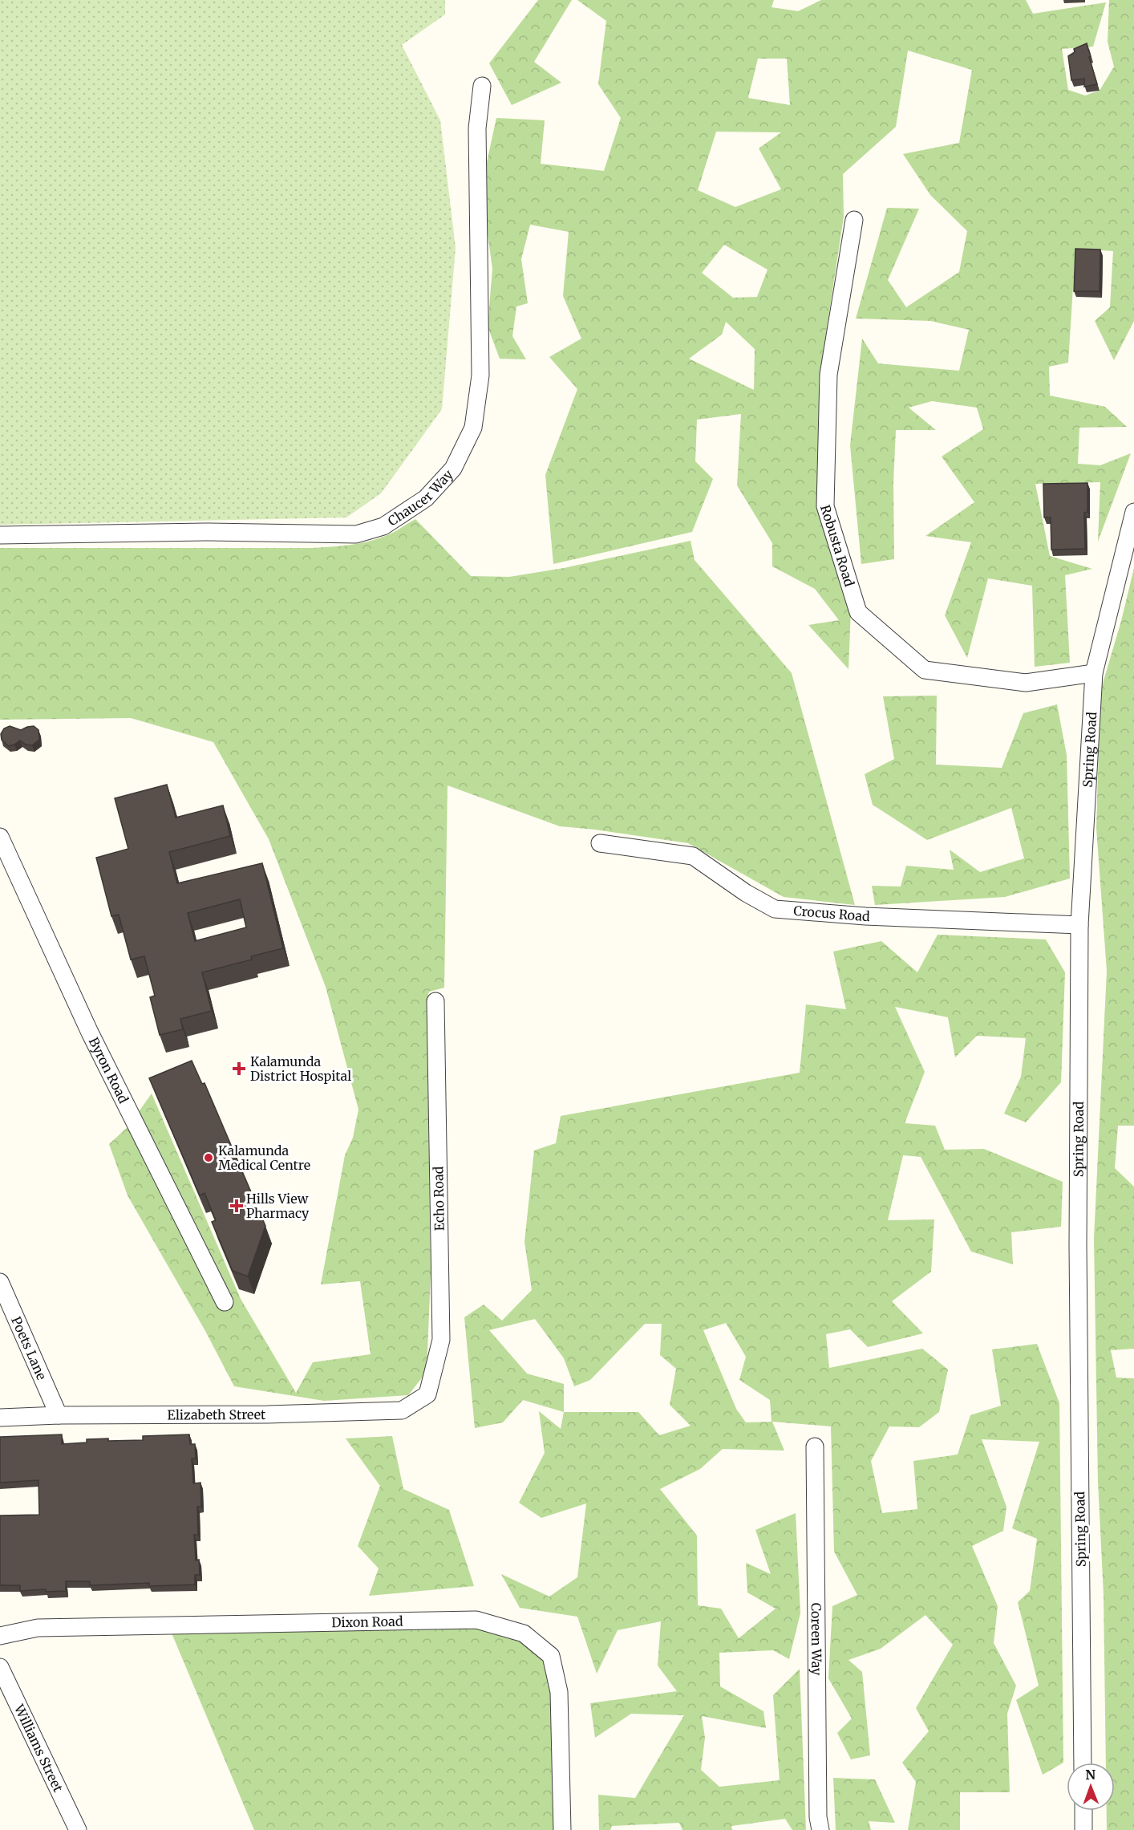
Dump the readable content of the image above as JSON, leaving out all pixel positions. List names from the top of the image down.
{
  "streets": {
    "street": [
      "Chaucer Way",
      "Robusta Road",
      "Spring Road",
      "Crocus Road",
      "Byron Road",
      "Echo Road",
      "Poets Lane",
      "Elizabeth Street",
      "Dixon Road",
      "Coreen Way",
      "Williams Street"
    ]
  },
  "crossings": [
    ["Robusta Road", "Spring Road"],
    ["Spring Road", "Crocus Road"],
    ["Echo Road", "Elizabeth Street"],
    ["Poets Lane", "Elizabeth Street"]
  ],
  "places": {
    "health": ["Kalamunda District Hospital", "Hills View Pharmacy"],
    "other": ["Kalamunda Medical Centre"]
  },
  "north": "top"
}
